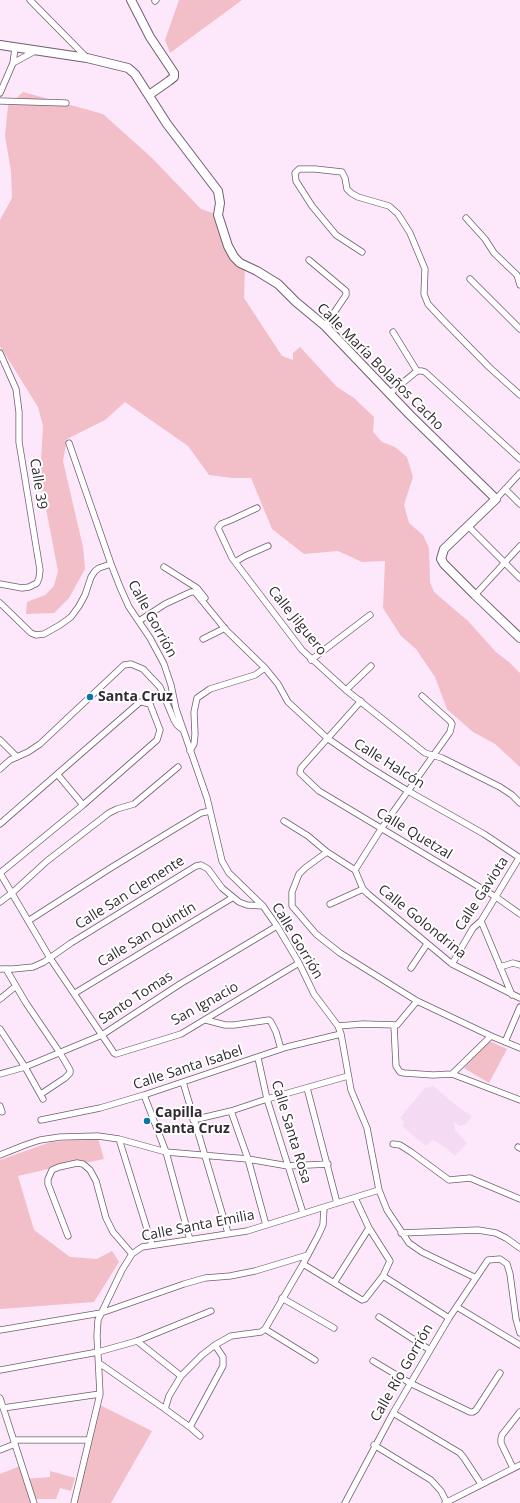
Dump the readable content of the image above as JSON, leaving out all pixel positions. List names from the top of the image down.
{
  "streets": {
    "street": [
      "Calle María Bolaños Cacho",
      "Calle 39",
      "Calle Gorrión",
      "Calle Jilguero",
      "Calle Halcón",
      "Calle Quetzal",
      "Calle San Clemente",
      "Calle Gaviota",
      "Calle Golondrina",
      "Calle San Quintín",
      "Santo Tomas",
      "San Ignacio",
      "Calle Santa Isabel",
      "Calle Santa Rosa",
      "Calle Santa Emilia",
      "Calle Río Gorrión"
    ]
  },
  "crossings": [
    ["Calle Gorrión", "Calle Halcón"],
    ["Calle Gorrión", "Calle San Clemente"],
    ["Calle Gorrión", "Santo Tomas"],
    ["Calle Gorrión", "San Ignacio"],
    ["Calle Gorrión", "Calle Santa Isabel"],
    ["Calle Gorrión", "Calle Santa Emilia"],
    ["Calle Gorrión", "Calle Río Gorrión"],
    ["Calle Halcón", "Calle Quetzal"],
    ["Calle Halcón", "Calle Gaviota"],
    ["Calle Quetzal", "Calle Gaviota"],
    ["Calle San Clemente", "Calle San Quintín"],
    ["Calle Gaviota", "Calle Golondrina"],
    ["Santo Tomas", "San Ignacio"],
    ["Calle Santa Isabel", "Calle Santa Rosa"],
    ["Calle Santa Rosa", "Calle Santa Emilia"]
  ],
  "places": ["Santa Cruz", "Capilla Santa Cruz"]
}
